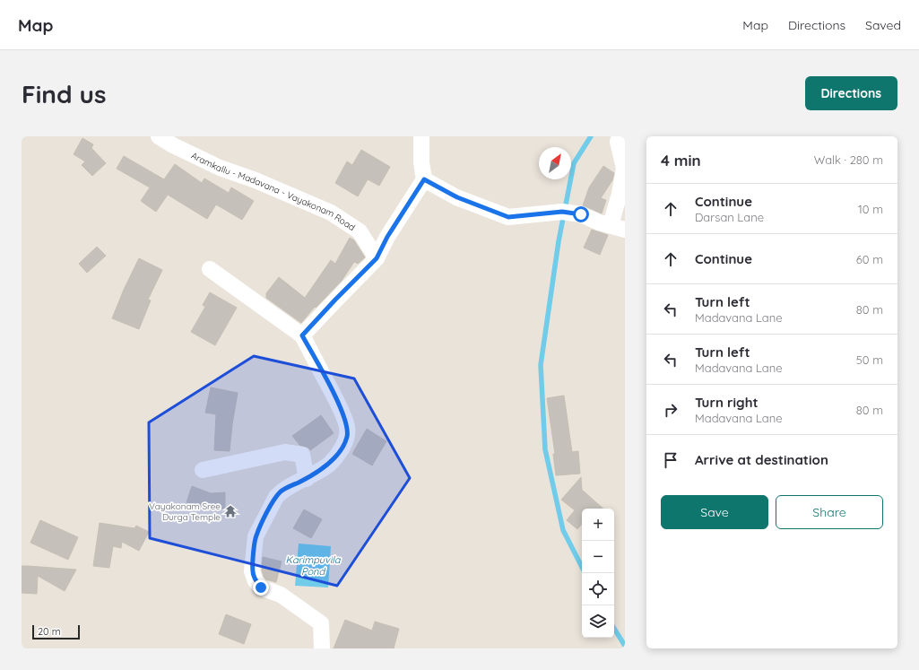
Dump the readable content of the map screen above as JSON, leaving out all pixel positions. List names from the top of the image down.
{
  "streets": {
    "street": ["Aramkallu - Madavana - Vayakonam Road"]
  },
  "water": ["Karimpuvila Pond"],
  "places": {
    "temple": ["Vayakonam Sree Durga Temple"]
  },
  "scale_bar": "20 m",
  "north": "top right",
  "page": {
    "header": "Map",
    "nav": ["Map", "Directions", "Saved"],
    "buttons": [
      "Directions",
      ["Save", "Share"]
    ],
    "title": "Find us",
    "heading": ["4 min", "Walk · 280 m"],
    "list": [
      ["Continue", "Darsan Lane", "10 m"],
      ["Continue", "60 m"],
      ["Turn left", "Madavana Lane", "80 m"],
      ["Turn left", "Madavana Lane", "50 m"],
      ["Turn right", "Madavana Lane", "80 m"],
      "Arrive at destination"
    ],
    "map_buttons": ["+", "−"],
    "scale": "20 m"
  }
}
